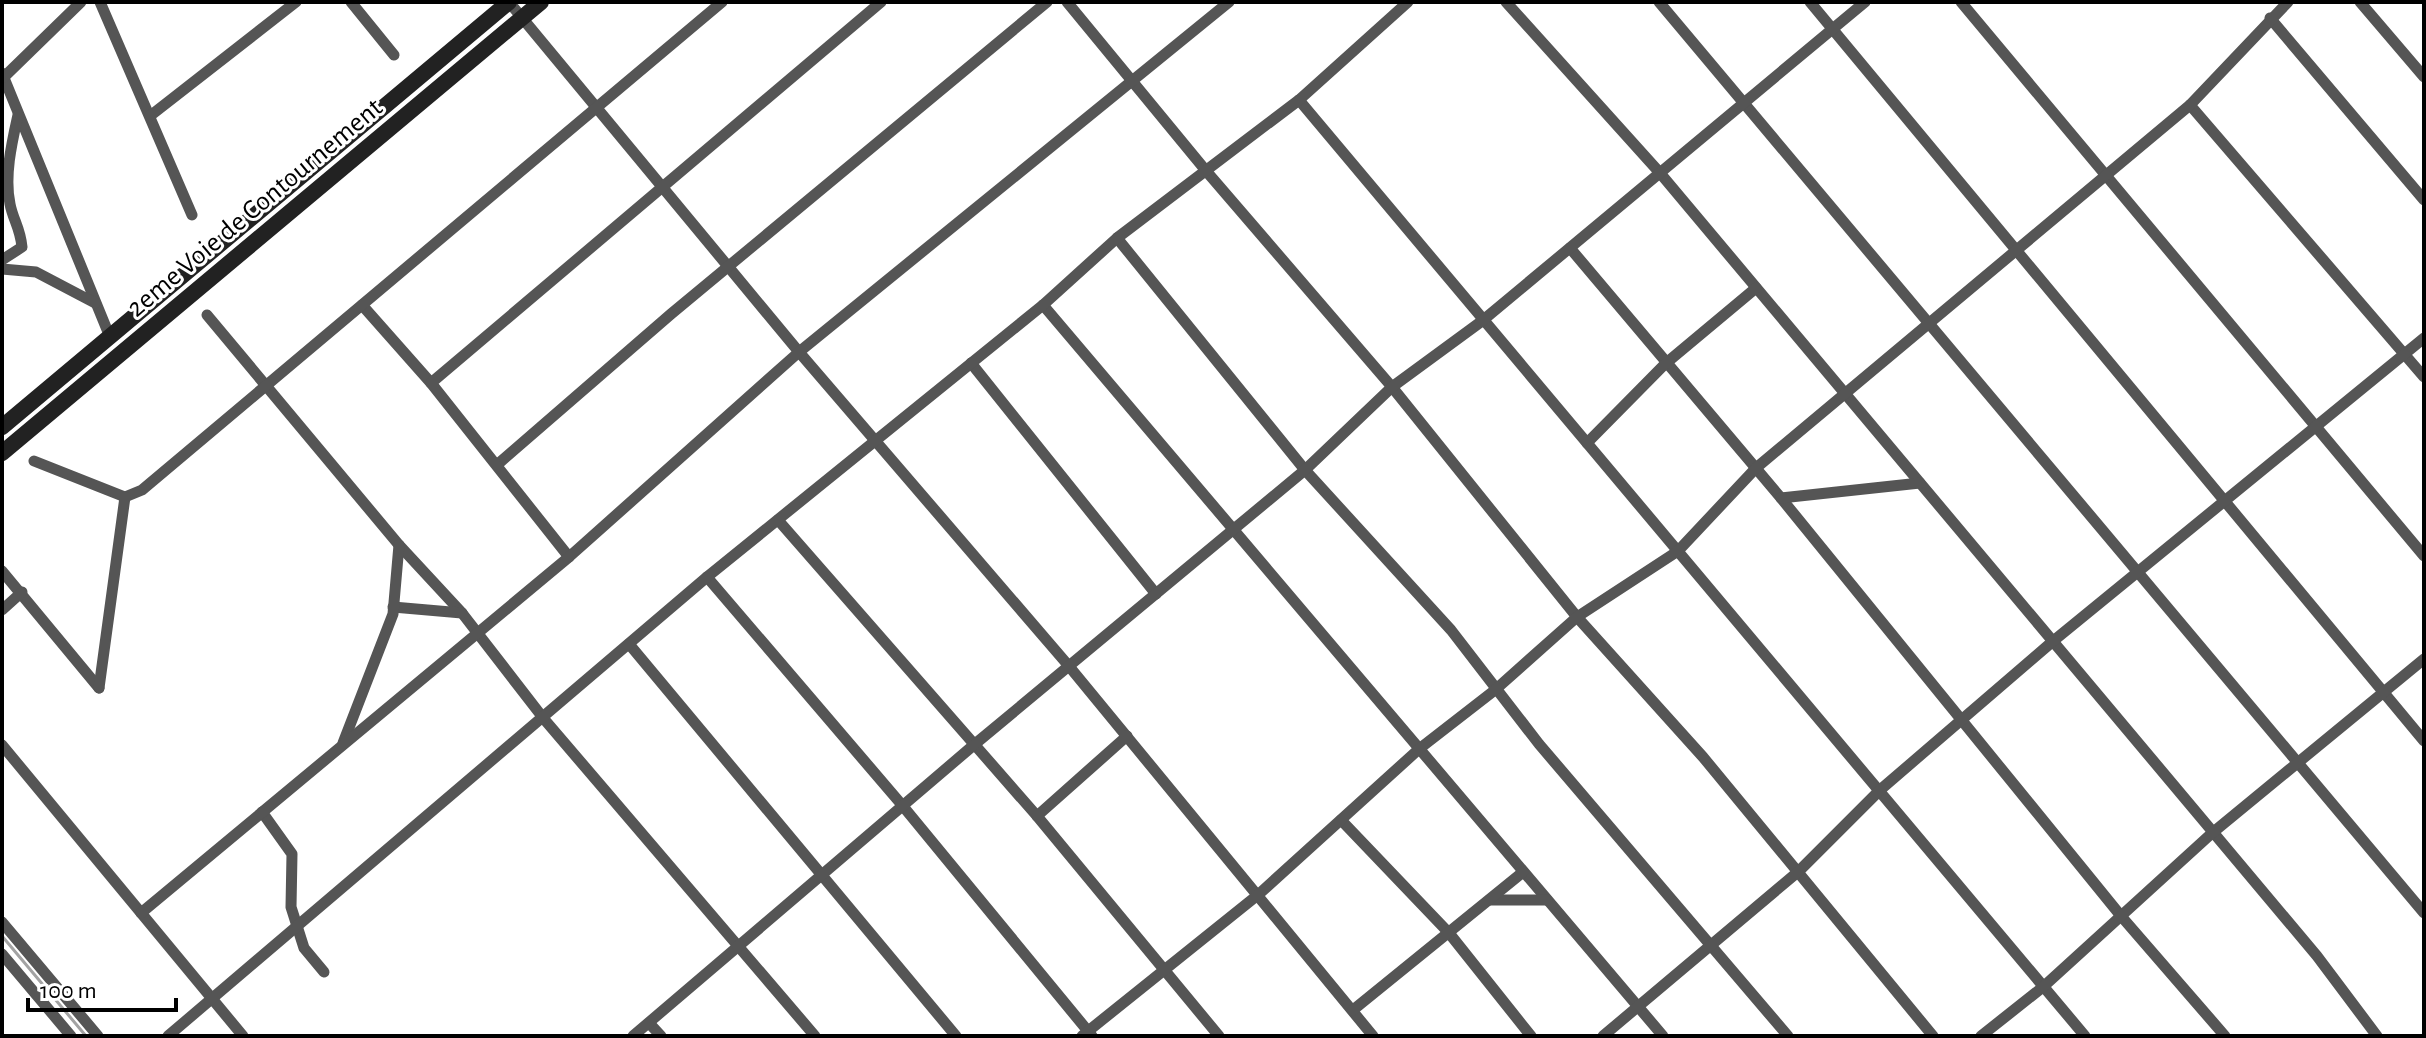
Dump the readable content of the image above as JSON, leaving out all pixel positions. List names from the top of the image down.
{
  "streets": {
    "main road": ["2eme Voie de Contournement"]
  },
  "scale_bar": "100 m"
}
